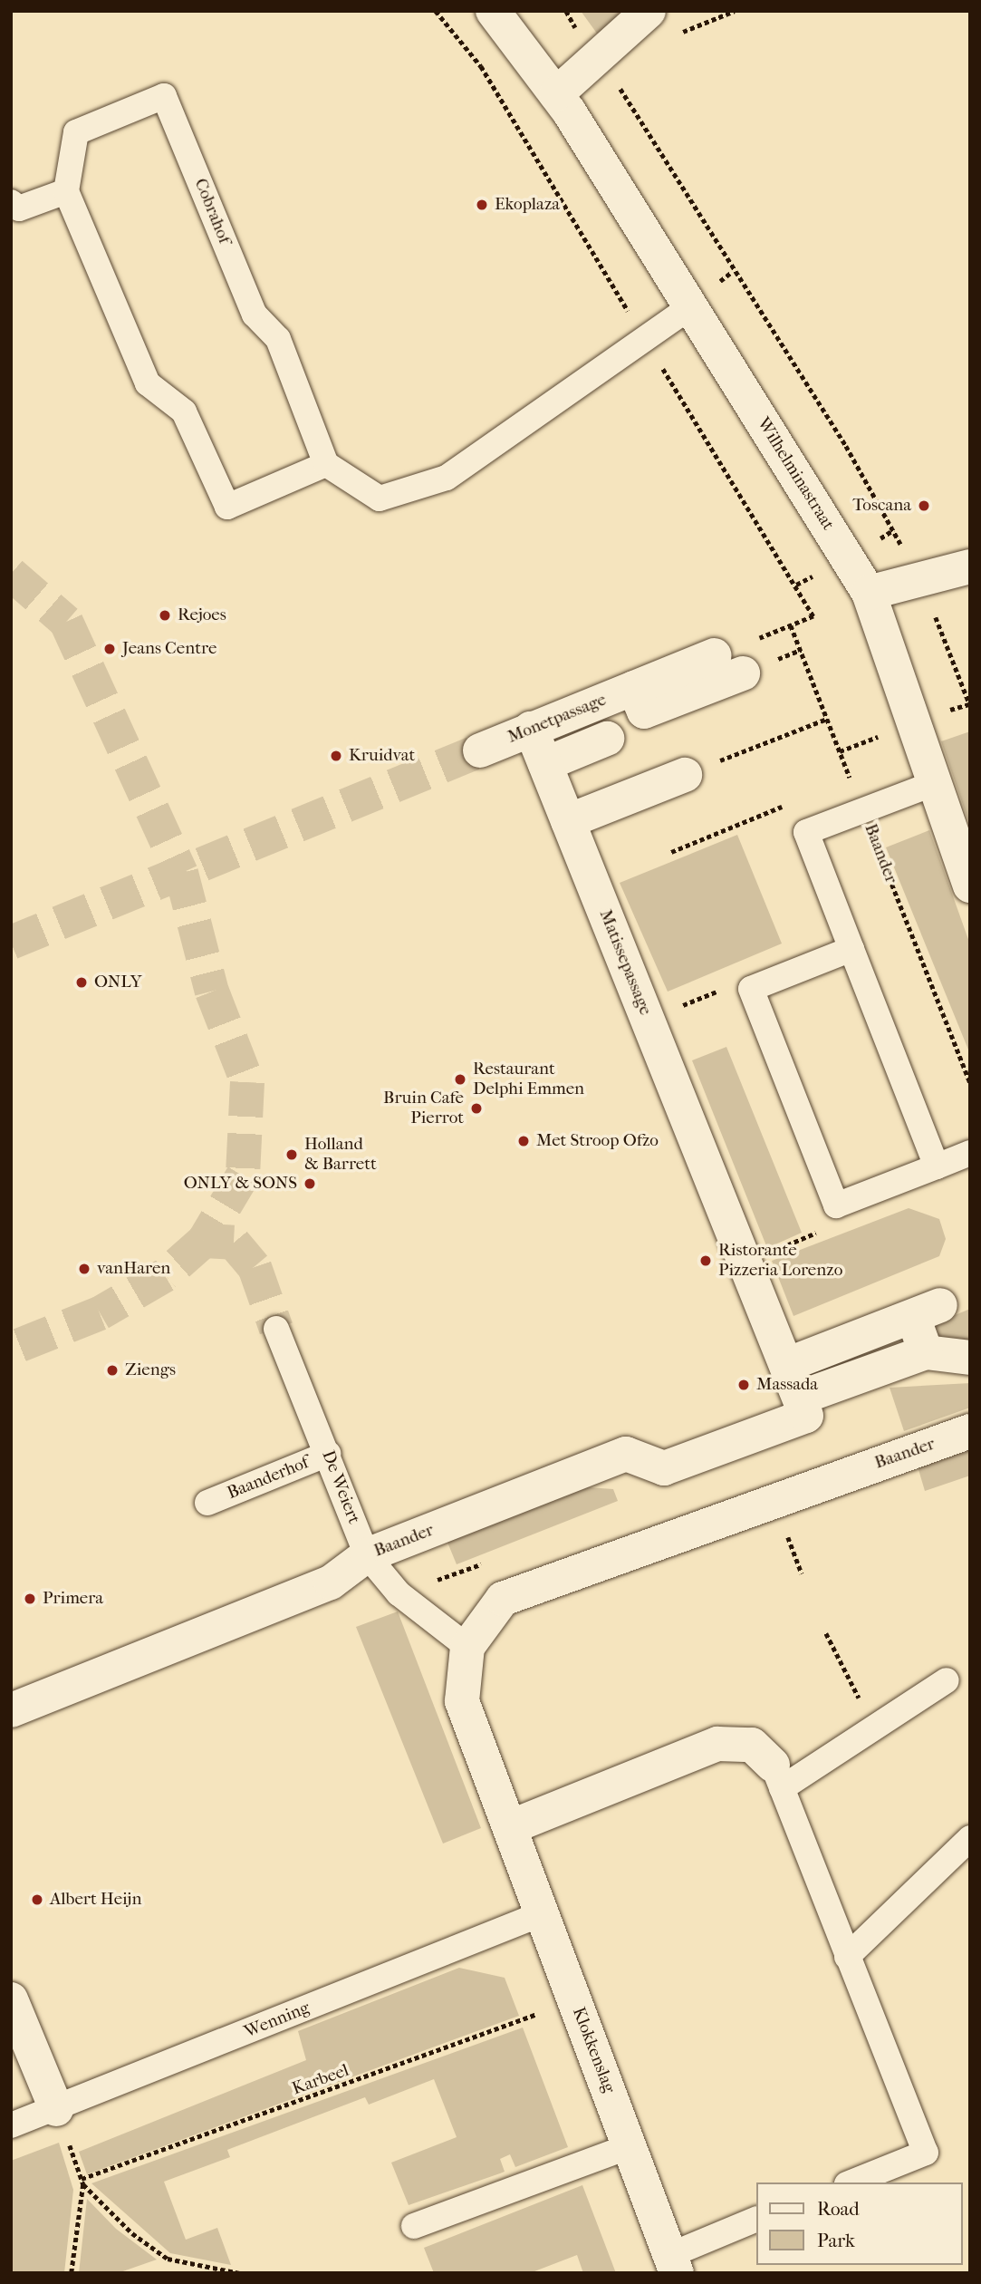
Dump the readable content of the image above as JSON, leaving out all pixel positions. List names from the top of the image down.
{
  "streets": {
    "street": [
      "Wilhelminastraat",
      "Monetpassage",
      "Baander",
      "Matissepassage",
      "Klokkenslag"
    ],
    "lane": [
      "Cobrahof",
      "Baanderhof",
      "De Weiert",
      "Wenning"
    ],
    "path": ["Karbeel"]
  },
  "crossings": [
    ["Monetpassage", "Matissepassage"],
    ["Baander", "Matissepassage"],
    ["Baander", "De Weiert"],
    ["Baander", "Klokkenslag"],
    ["Baanderhof", "De Weiert"],
    ["De Weiert", "Klokkenslag"],
    ["Wenning", "Klokkenslag"],
    ["Klokkenslag", "Karbeel"]
  ],
  "places": [
    "Ekoplaza",
    "Toscana",
    "Rejoes",
    "Jeans Centre",
    "Kruidvat",
    "ONLY",
    "Restaurant Delphi Emmen",
    "Bruin Cafe Pierrot",
    "Met Stroop Ofzo",
    "Holland & Barrett",
    "ONLY & SONS",
    "Ristorante Pizzeria Lorenzo",
    "vanHaren",
    "Ziengs",
    "Massada",
    "Primera",
    "Albert Heijn"
  ],
  "legend": ["Road", "Park"]
}
